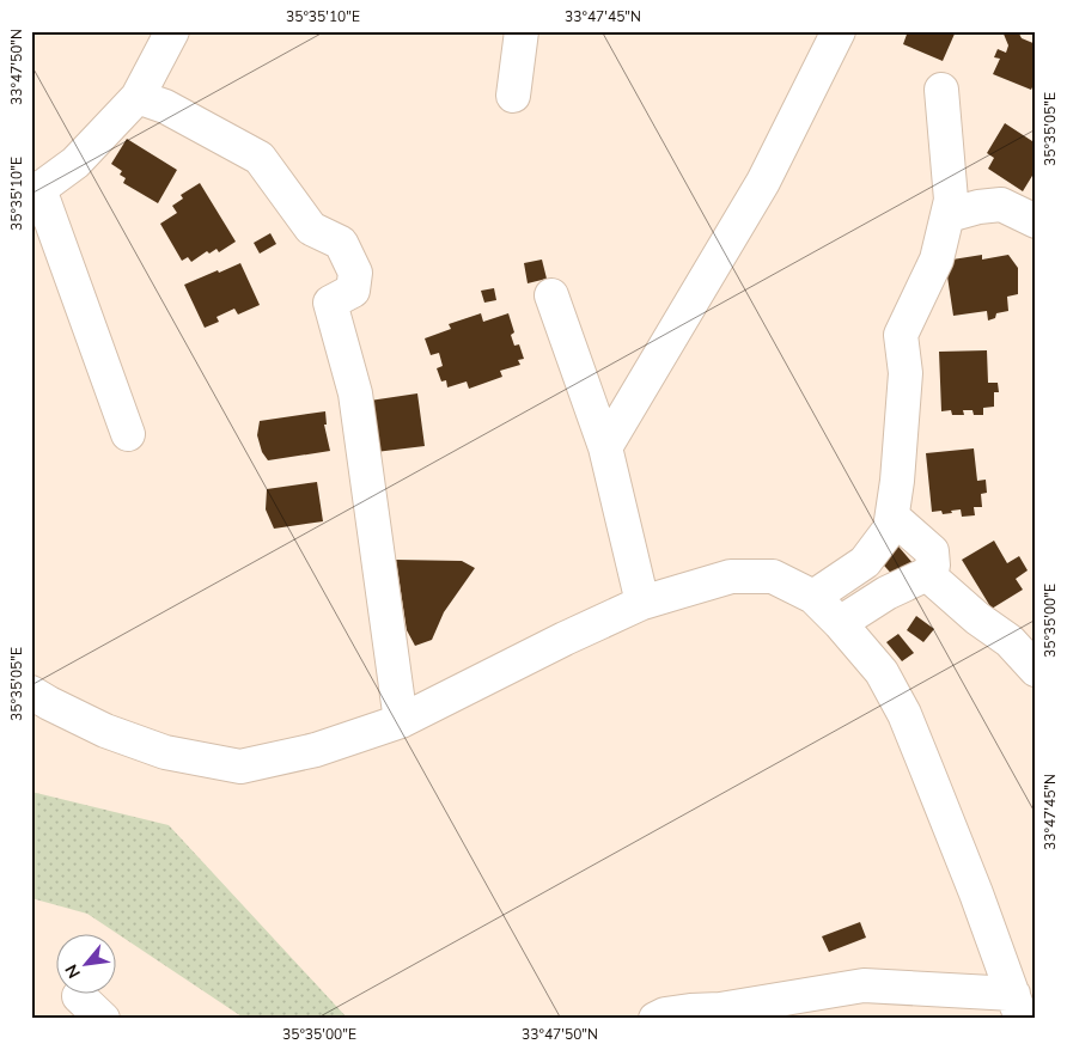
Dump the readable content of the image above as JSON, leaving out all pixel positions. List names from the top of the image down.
{
  "north": "bottom left",
  "coordinates": [
    "35°35'10\"E",
    "33°47'45\"N",
    "33°47'50\"N",
    "35°35'05\"E",
    "35°35'00\"E"
  ]
}
